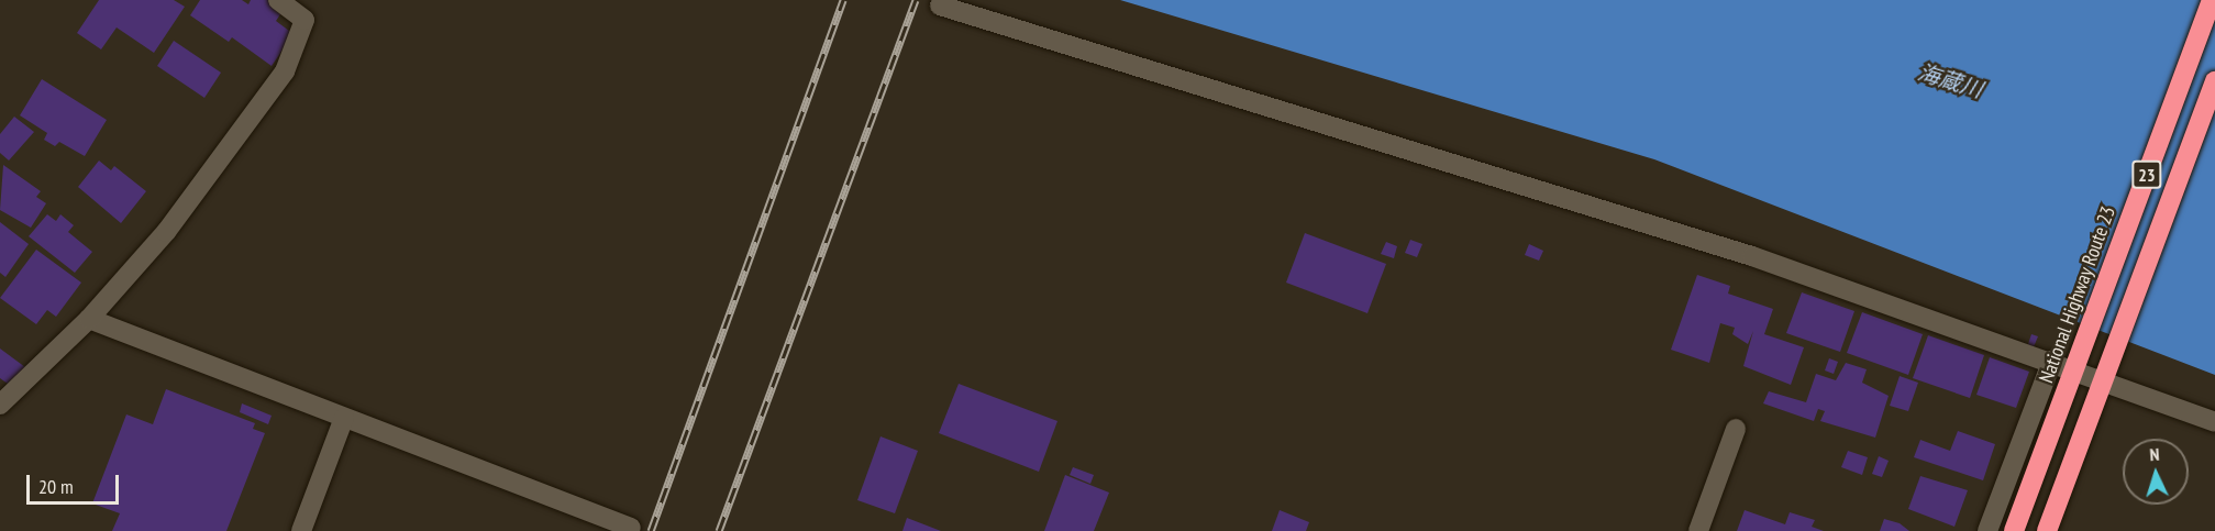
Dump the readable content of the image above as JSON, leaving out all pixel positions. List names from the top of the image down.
{
  "streets": {
    "highway": ["23", "National Highway Route 23"]
  },
  "water": ["海蔵川"],
  "scale_bar": "20 m",
  "north": "top"
}
